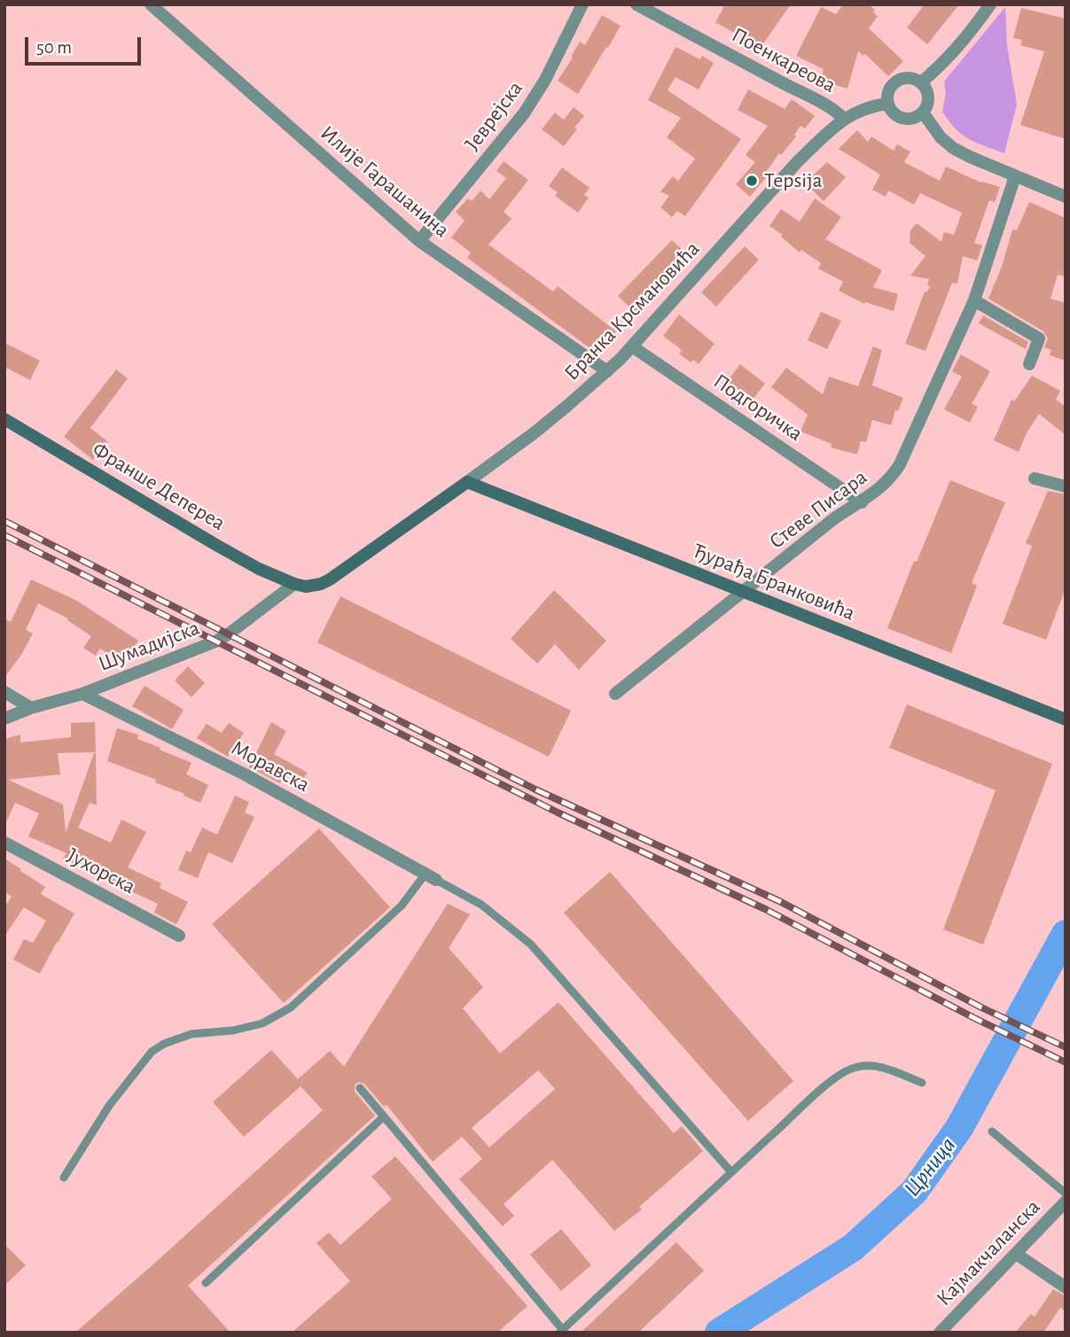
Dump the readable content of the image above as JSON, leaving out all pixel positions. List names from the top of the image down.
{
  "streets": {
    "main road": ["Бранка Крсмановића", "Франше Депереа", "Ђурађа Бранковића"],
    "street": [
      "Поенкареова",
      "Јеврејска",
      "Илије Гарашанина",
      "Подгоричка",
      "Стеве Писара",
      "Шумадијска",
      "Моравска",
      "Јухорска",
      "Кајмакчаланска"
    ]
  },
  "crossings": [
    ["Поенкареова", "Бранка Крсмановића"],
    ["Јеврејска", "Илије Гарашанина"],
    ["Илије Гарашанина", "Бранка Крсмановића"],
    ["Бранка Крсмановића", "Подгоричка"],
    ["Бранка Крсмановића", "Франше Депереа"],
    ["Бранка Крсмановића", "Ђурађа Бранковића"],
    ["Бранка Крсмановића", "Шумадијска"],
    ["Подгоричка", "Стеве Писара"],
    ["Франше Депереа", "Шумадијска"],
    ["Стеве Писара", "Ђурађа Бранковића"],
    ["Шумадијска", "Моравска"]
  ],
  "water": ["Црница"],
  "places": ["Tepsija"],
  "scale_bar": "50 m"
}
